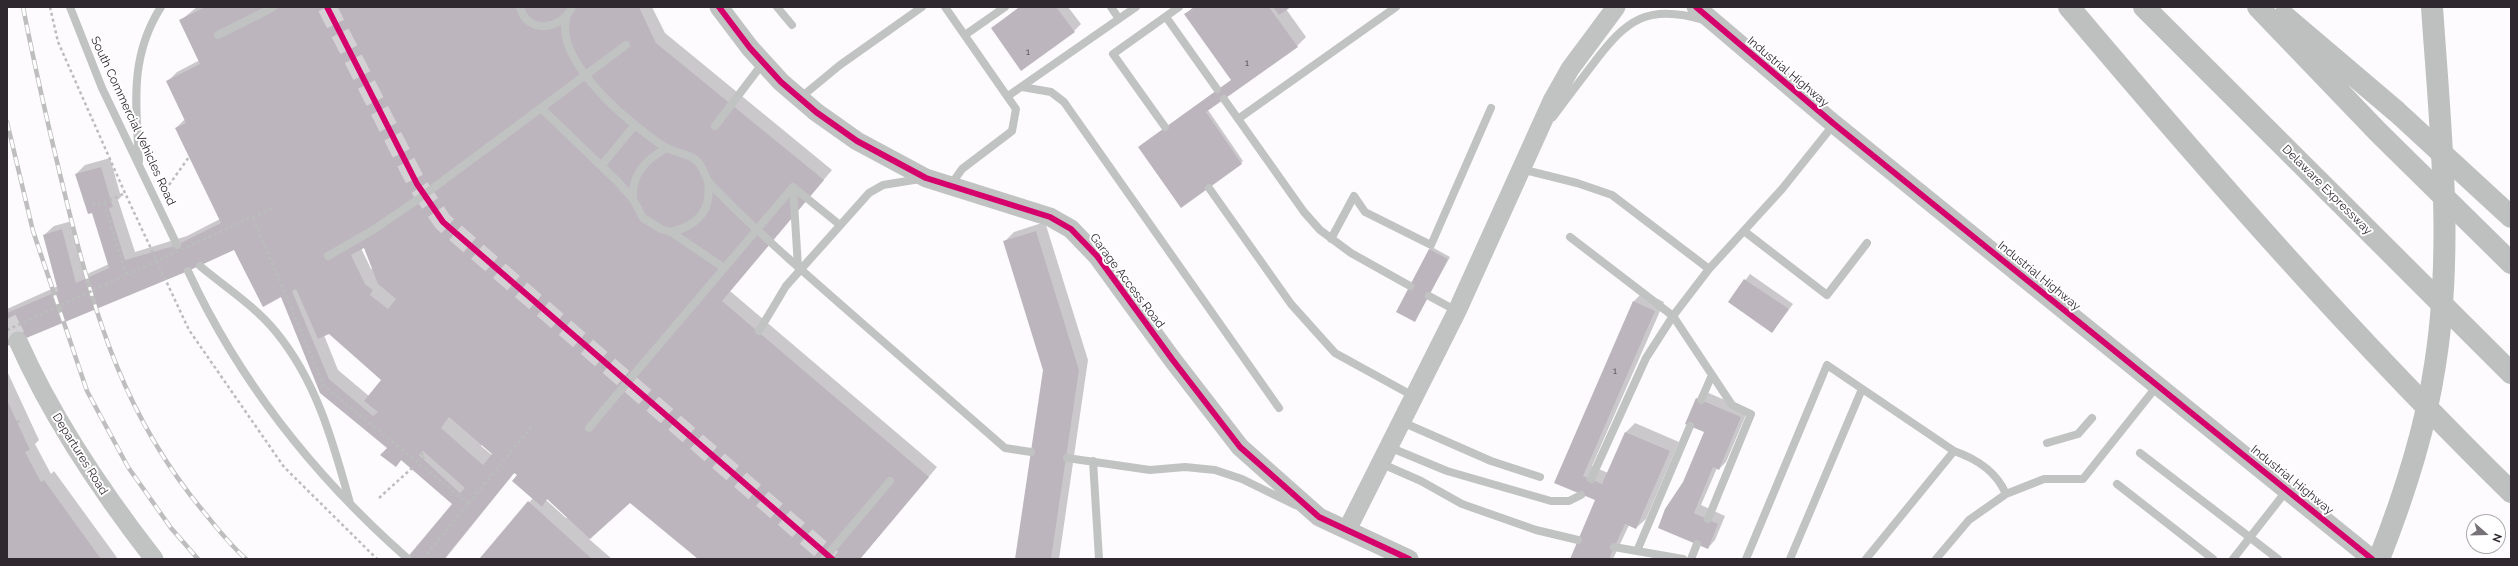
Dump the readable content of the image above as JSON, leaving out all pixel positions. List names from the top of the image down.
{
  "streets": {
    "highway": ["Delaware Expressway"],
    "street": ["Industrial Highway", "Garage Access Road", "Departures Road"],
    "lane": ["South Commercial Vehicles Road"]
  },
  "house_numbers": ["1", "1", "1"],
  "north": "right"
}
